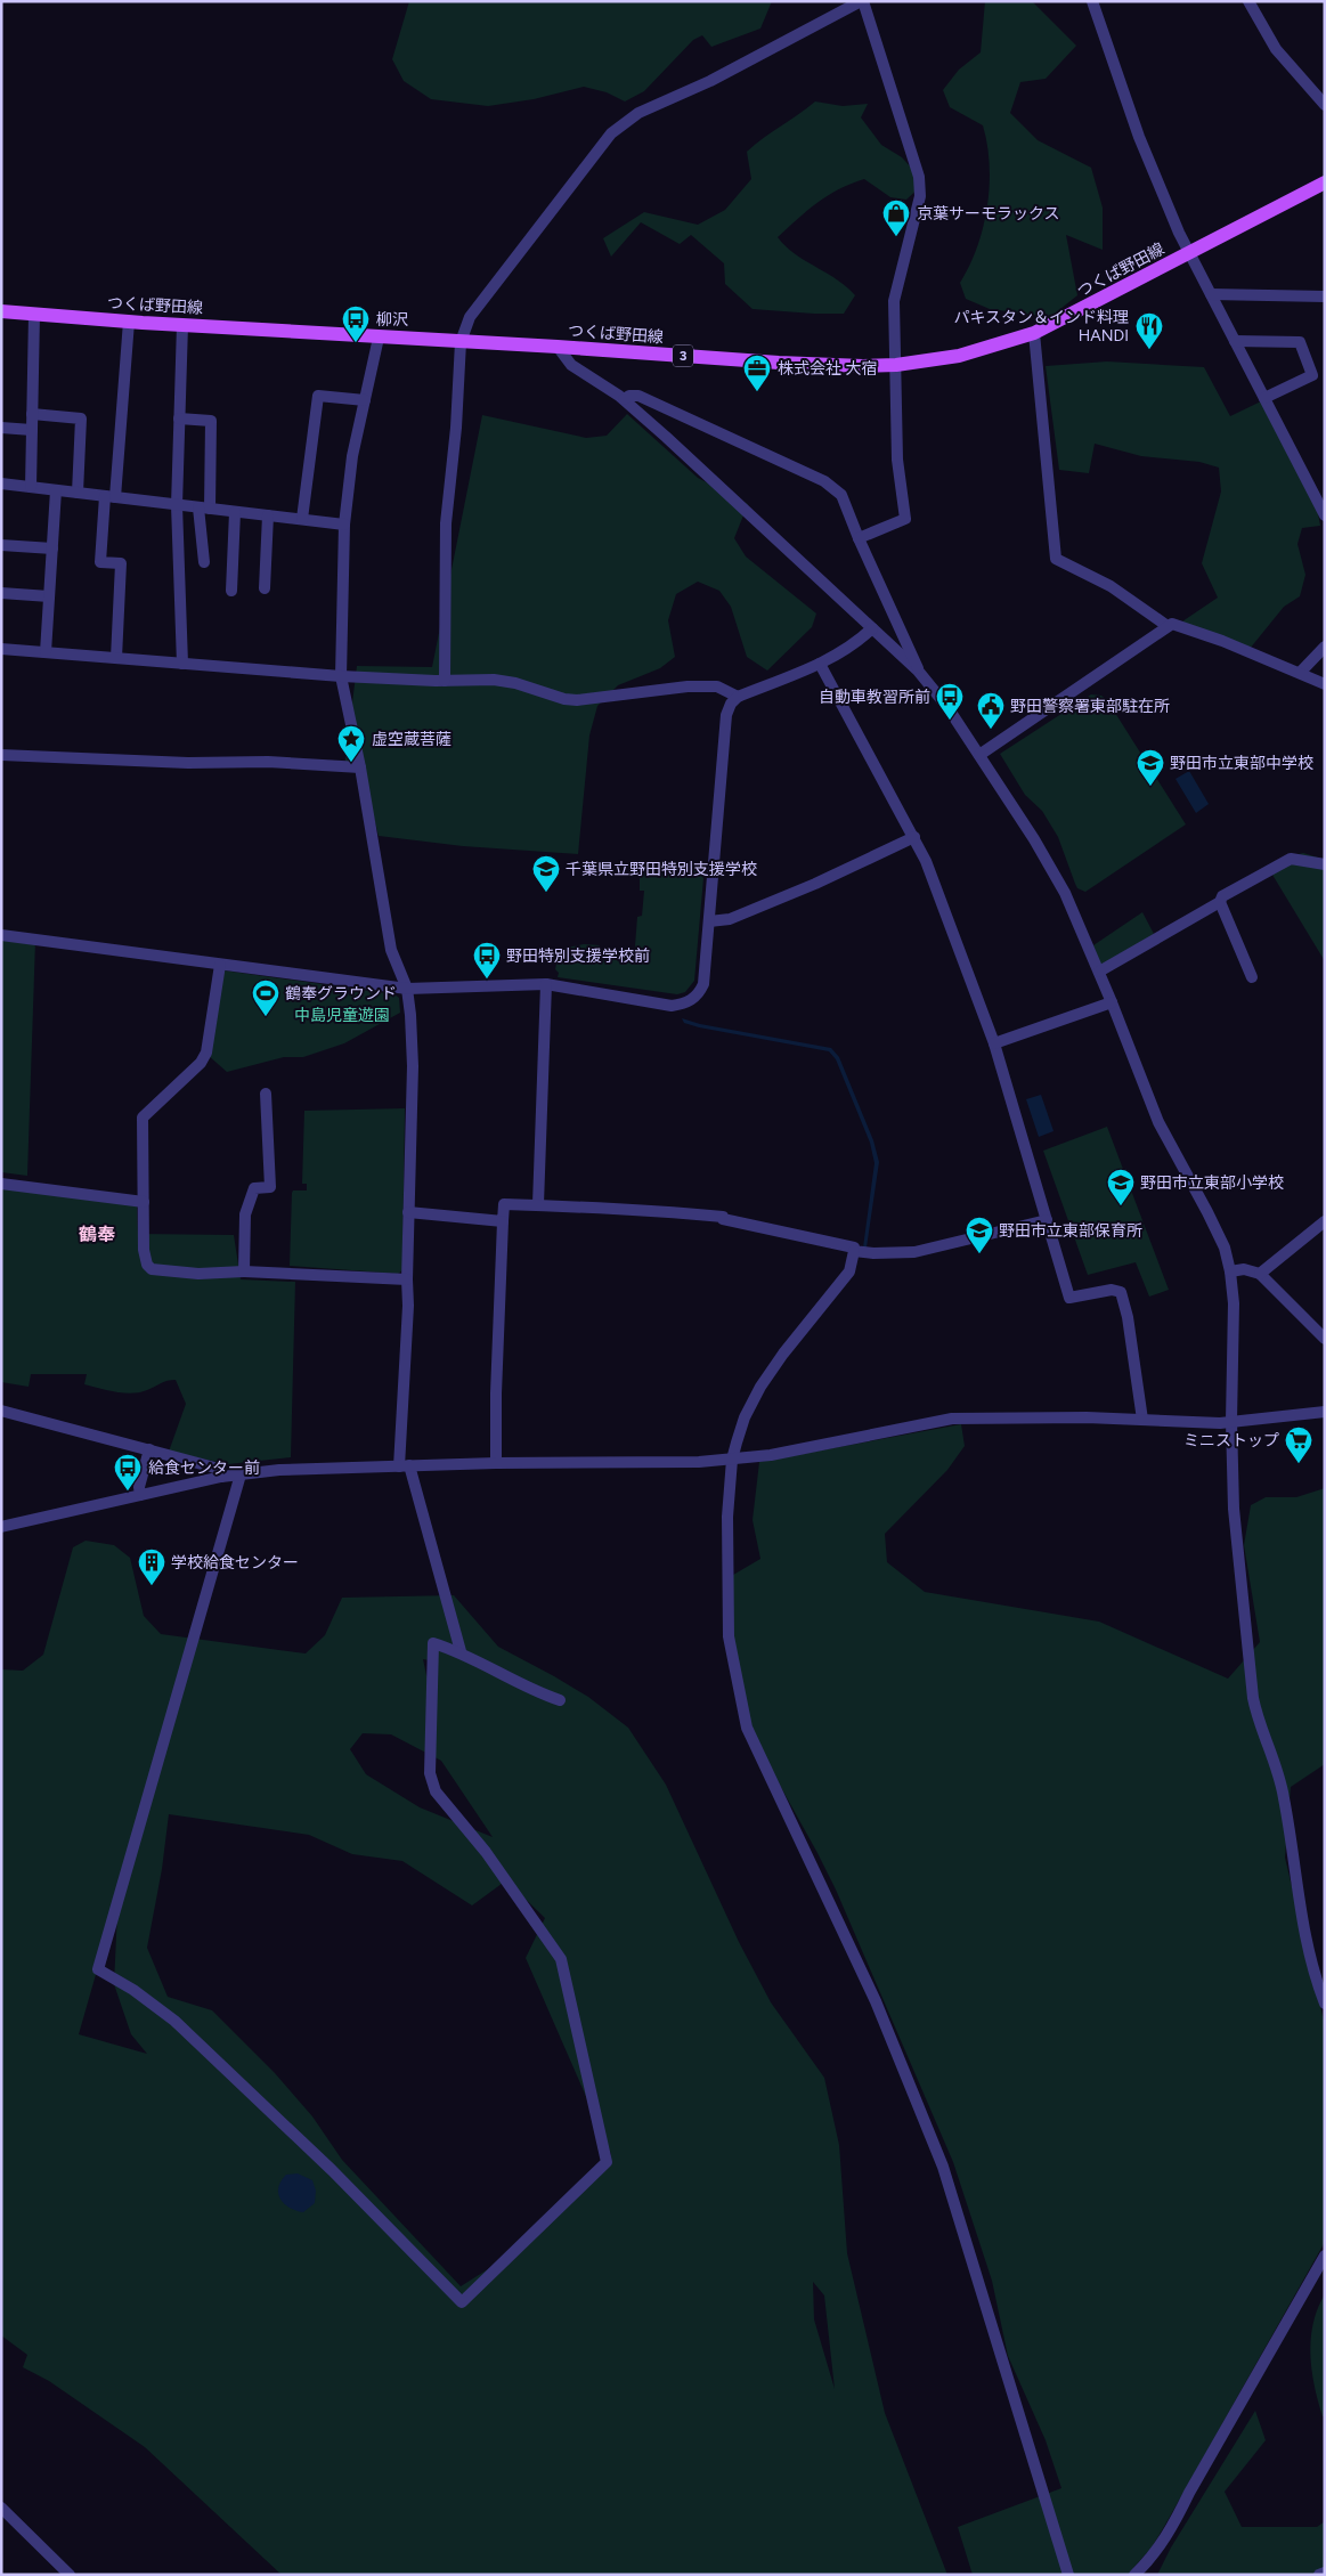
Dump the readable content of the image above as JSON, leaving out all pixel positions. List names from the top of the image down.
{
  "streets": {
    "main road": ["つくば野田線", "3"]
  },
  "districts": ["鶴奉"],
  "parks": ["中島児童遊園"],
  "places": {
    "shop": ["京葉サーモラックス"],
    "bus stop": [
      "柳沢",
      "自動車教習所前",
      "野田特別支援学校前",
      "給食センター前"
    ],
    "restaurant": ["パキスタン＆インド料理 HANDI"],
    "office": ["株式会社 大宿"],
    "public building": ["野田警察署東部駐在所"],
    "place": ["虚空蔵菩薩"],
    "school or university": [
      "野田市立東部中学校",
      "千葉県立野田特別支援学校",
      "野田市立東部小学校",
      "野田市立東部保育所"
    ],
    "sports": ["鶴奉グラウンド"],
    "supermarket": ["ミニストップ"],
    "building": ["学校給食センター"]
  }
}
